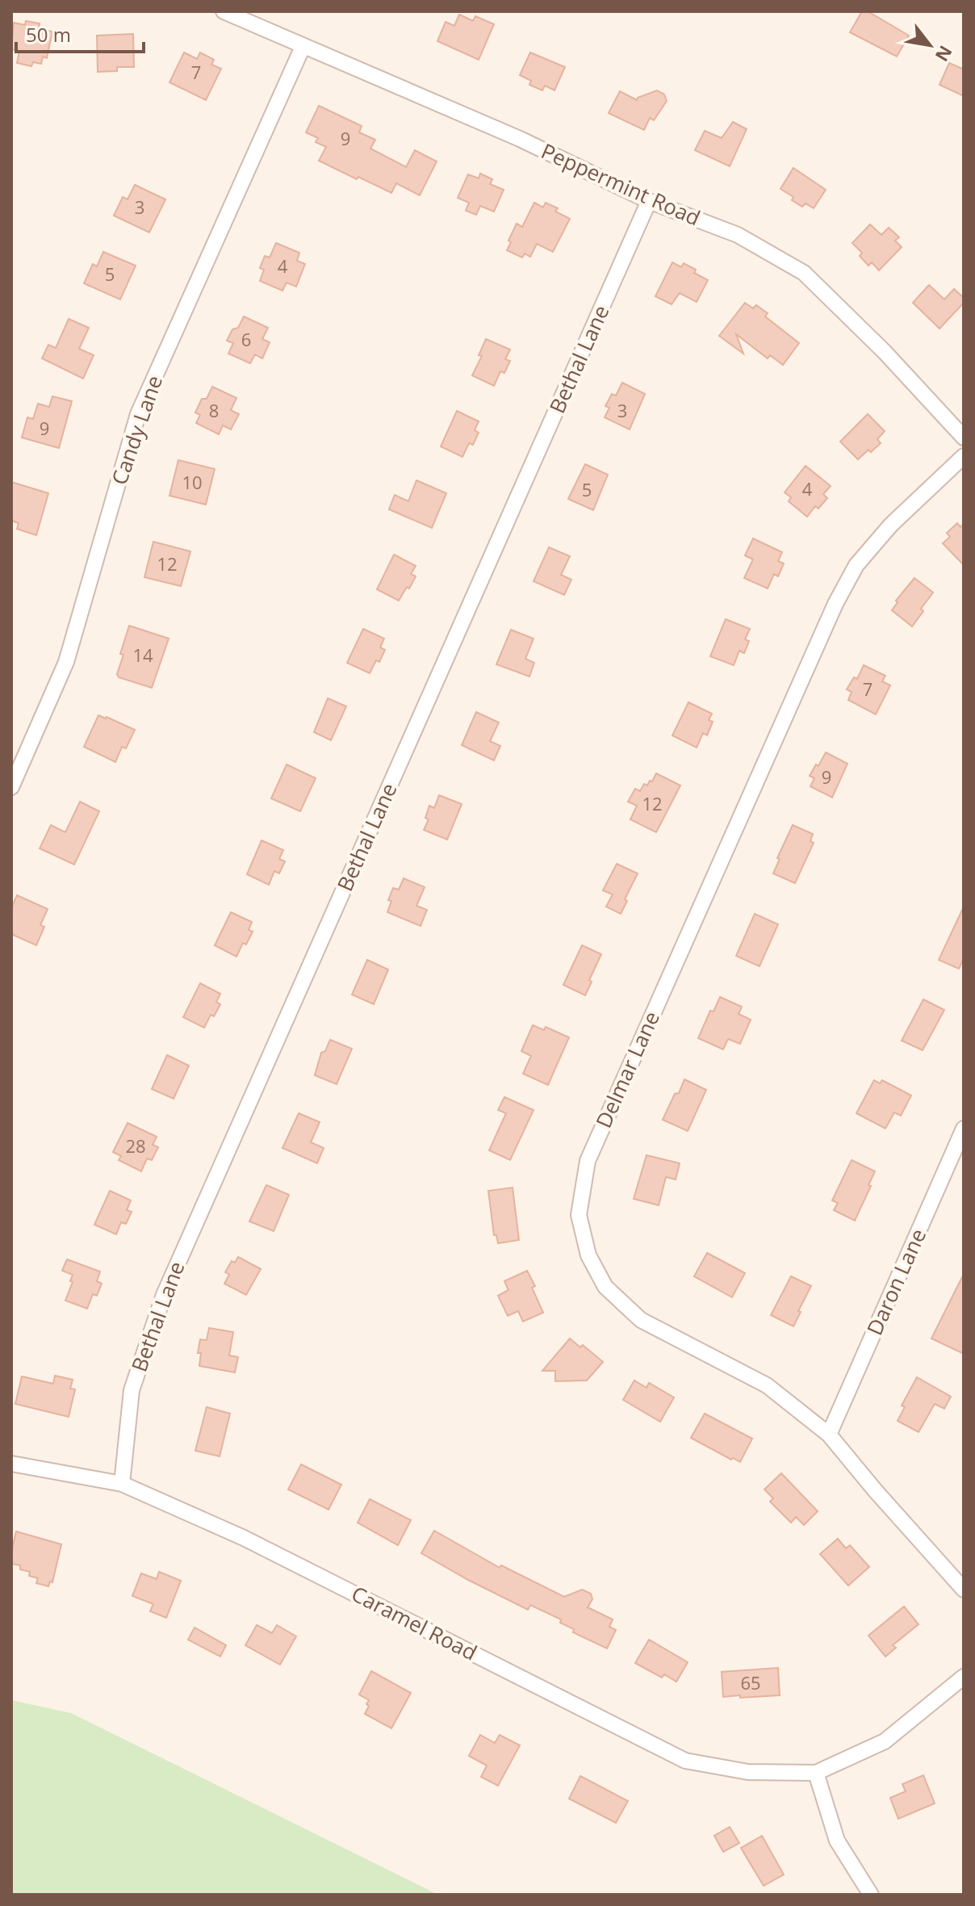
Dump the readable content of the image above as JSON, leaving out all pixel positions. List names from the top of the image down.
{
  "streets": {
    "street": [
      "Peppermint Road",
      "Bethal Lane",
      "Candy Lane",
      "Delmar Lane",
      "Daron Lane",
      "Caramel Road"
    ]
  },
  "crossings": [
    ["Peppermint Road", "Bethal Lane"],
    ["Peppermint Road", "Candy Lane"],
    ["Bethal Lane", "Caramel Road"],
    ["Delmar Lane", "Daron Lane"]
  ],
  "house_numbers": [
    "7",
    "9",
    "3",
    "4",
    "5",
    "6",
    "8",
    "3",
    "9",
    "10",
    "4",
    "5",
    "12",
    "14",
    "7",
    "9",
    "12",
    "28",
    "65"
  ],
  "scale_bar": "50 m",
  "north": "bottom right"
}
